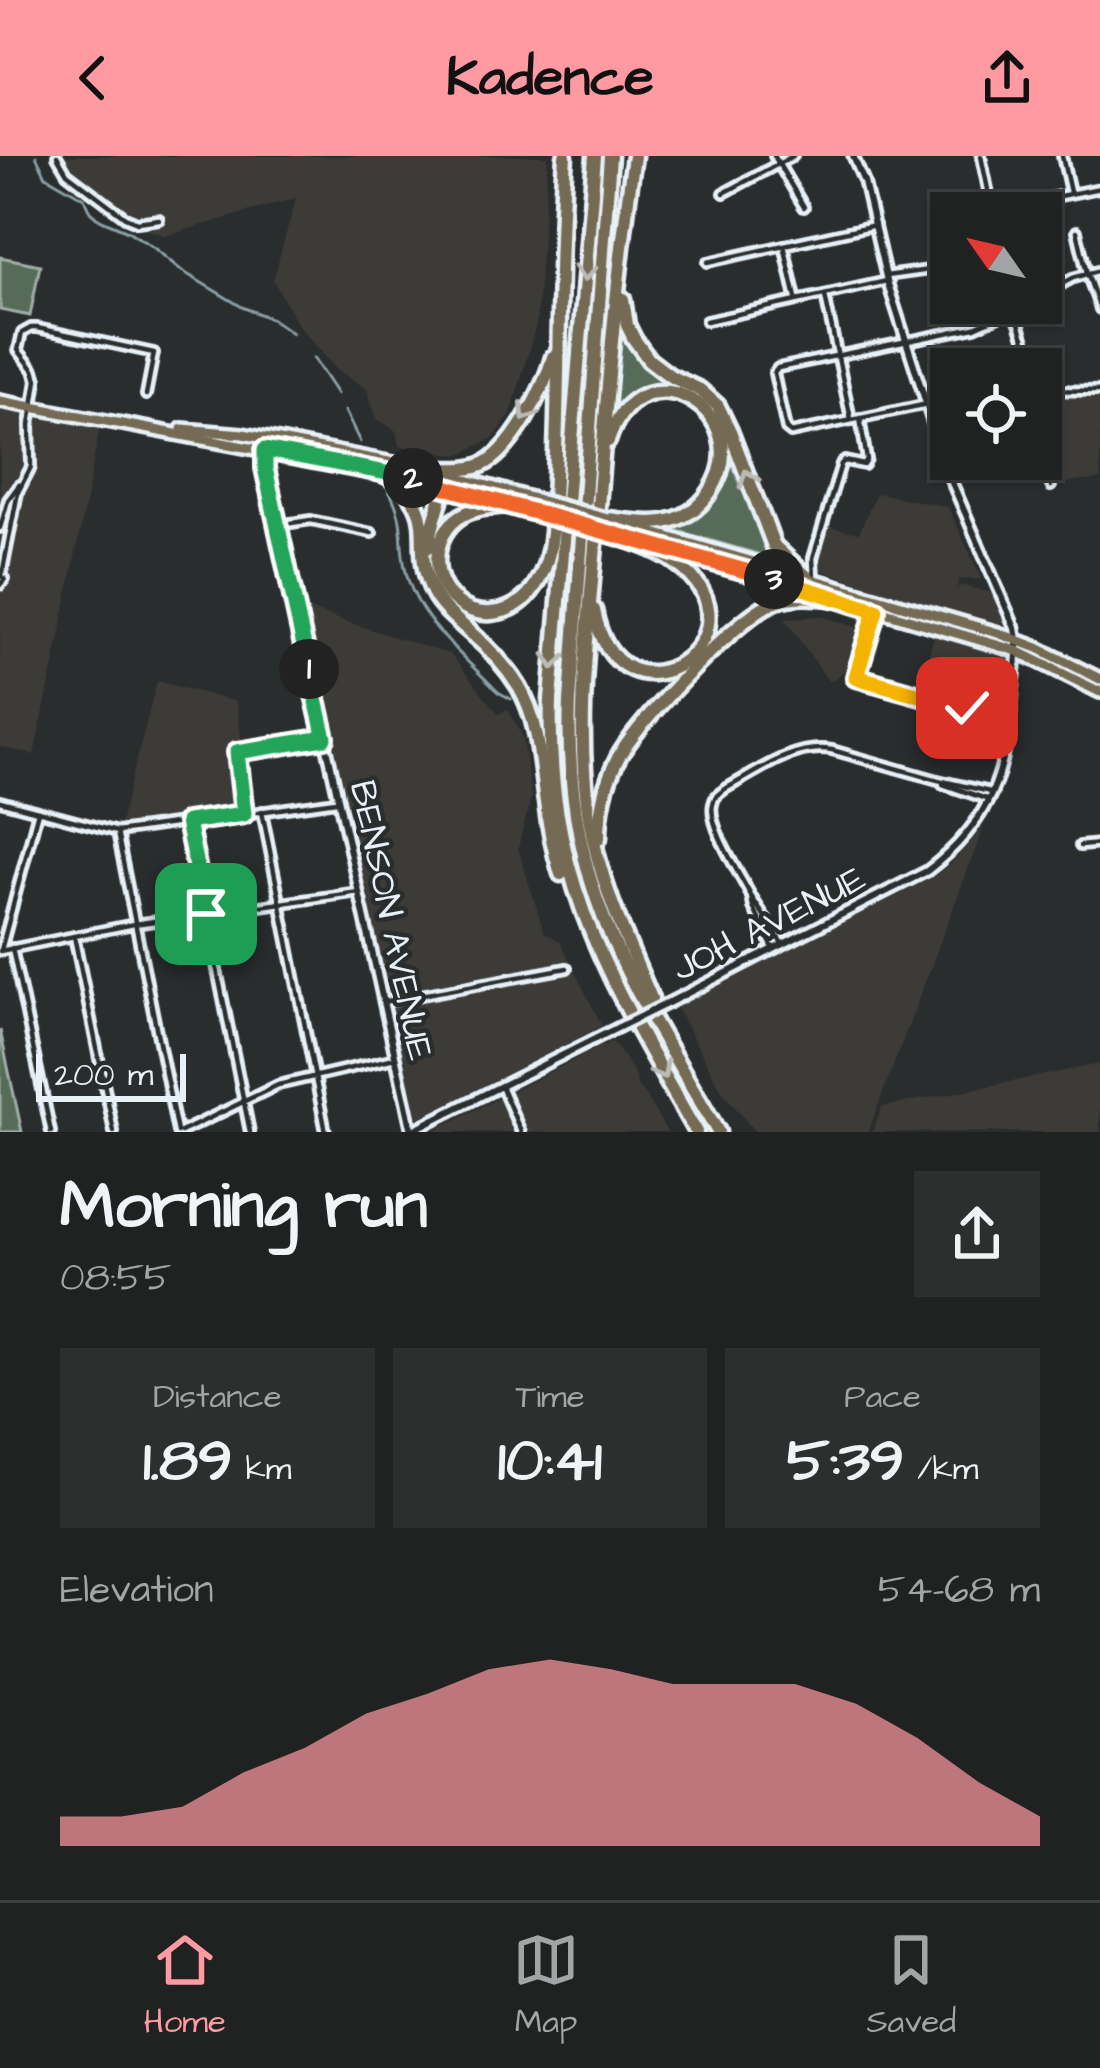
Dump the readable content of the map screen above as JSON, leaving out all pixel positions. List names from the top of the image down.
{
  "streets": {
    "street": ["BENSON AVENUE", "JOH AVENUE"]
  },
  "crossings": [
    ["BENSON AVENUE", "JOH AVENUE"]
  ],
  "scale_bar": "200 m",
  "north": "top left",
  "page": {
    "header": "Kadence",
    "pins": ["2", "3", "1"],
    "scale": "200 m",
    "heading": ["Morning run", "08:55"],
    "stats": [
      ["Distance", "1.89 km"],
      ["Time", "10:41"],
      ["Pace", "5:39 /km"]
    ],
    "chart": ["Elevation", "54–68 m"],
    "tabs": ["Home", "Map", "Saved"]
  }
}
